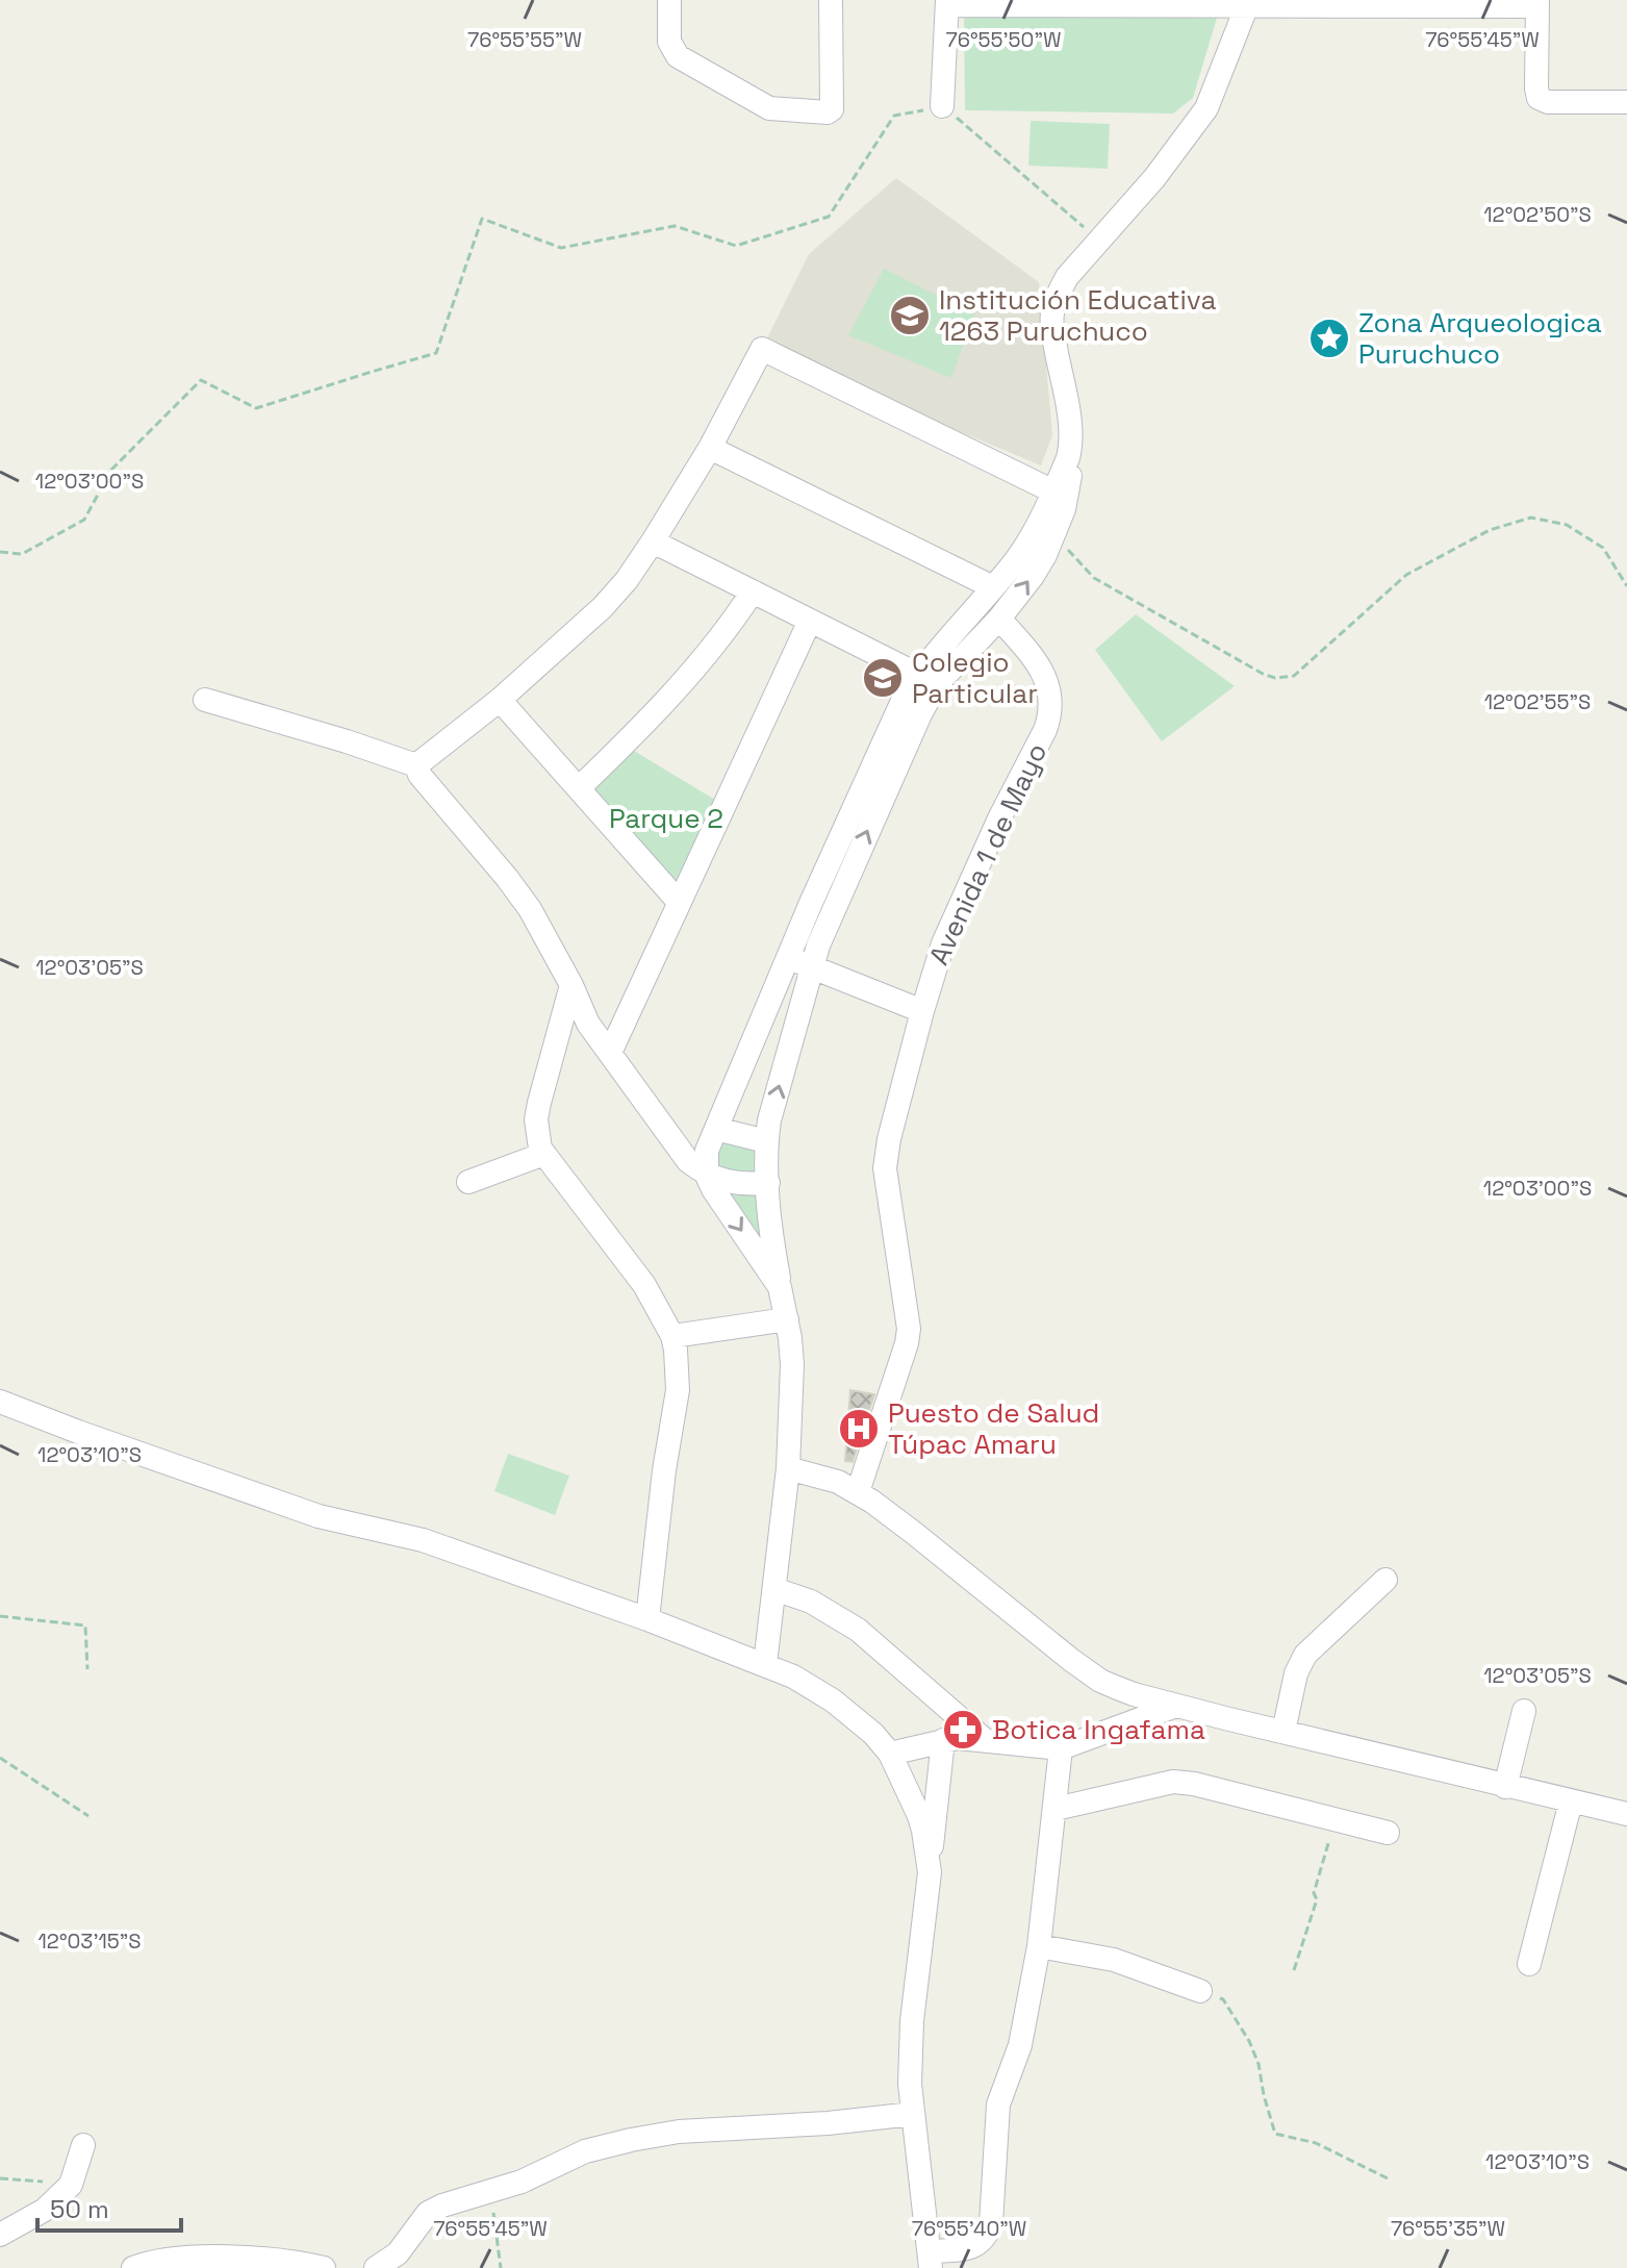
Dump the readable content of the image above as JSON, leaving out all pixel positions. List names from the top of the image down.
{
  "streets": {
    "street": ["Avenida 1 de Mayo"]
  },
  "parks": ["Parque 2"],
  "places": {
    "school or university": ["Institución Educativa 1263 Puruchuco", "Colegio Particular"],
    "place": ["Zona Arqueologica Puruchuco"],
    "hospital": ["Puesto de Salud Túpac Amaru"],
    "pharmacy": ["Botica Ingafama"]
  },
  "scale_bar": "50 m",
  "coordinates": [
    "76°55'55\"W",
    "76°55'50\"W",
    "76°55'45\"W",
    "12°02'50\"S",
    "12°03'00\"S",
    "12°02'55\"S",
    "12°03'05\"S",
    "12°03'10\"S",
    "12°03'15\"S",
    "76°55'40\"W",
    "76°55'35\"W"
  ]
}
